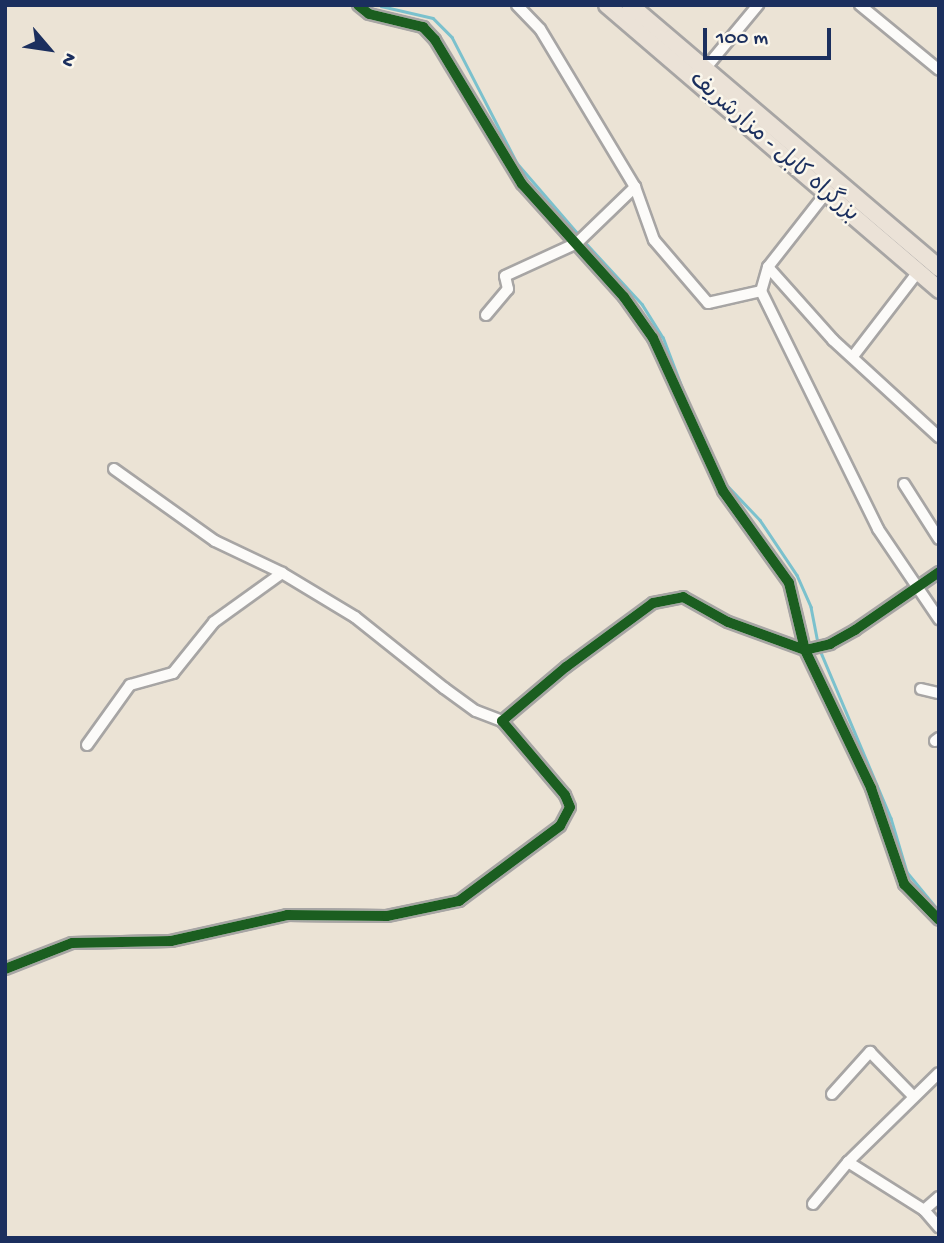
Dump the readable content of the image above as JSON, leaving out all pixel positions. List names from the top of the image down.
{
  "streets": {
    "highway": ["بزرگراه کابل - مزارشریف"]
  },
  "scale_bar": "100 m",
  "north": "bottom right"
}
